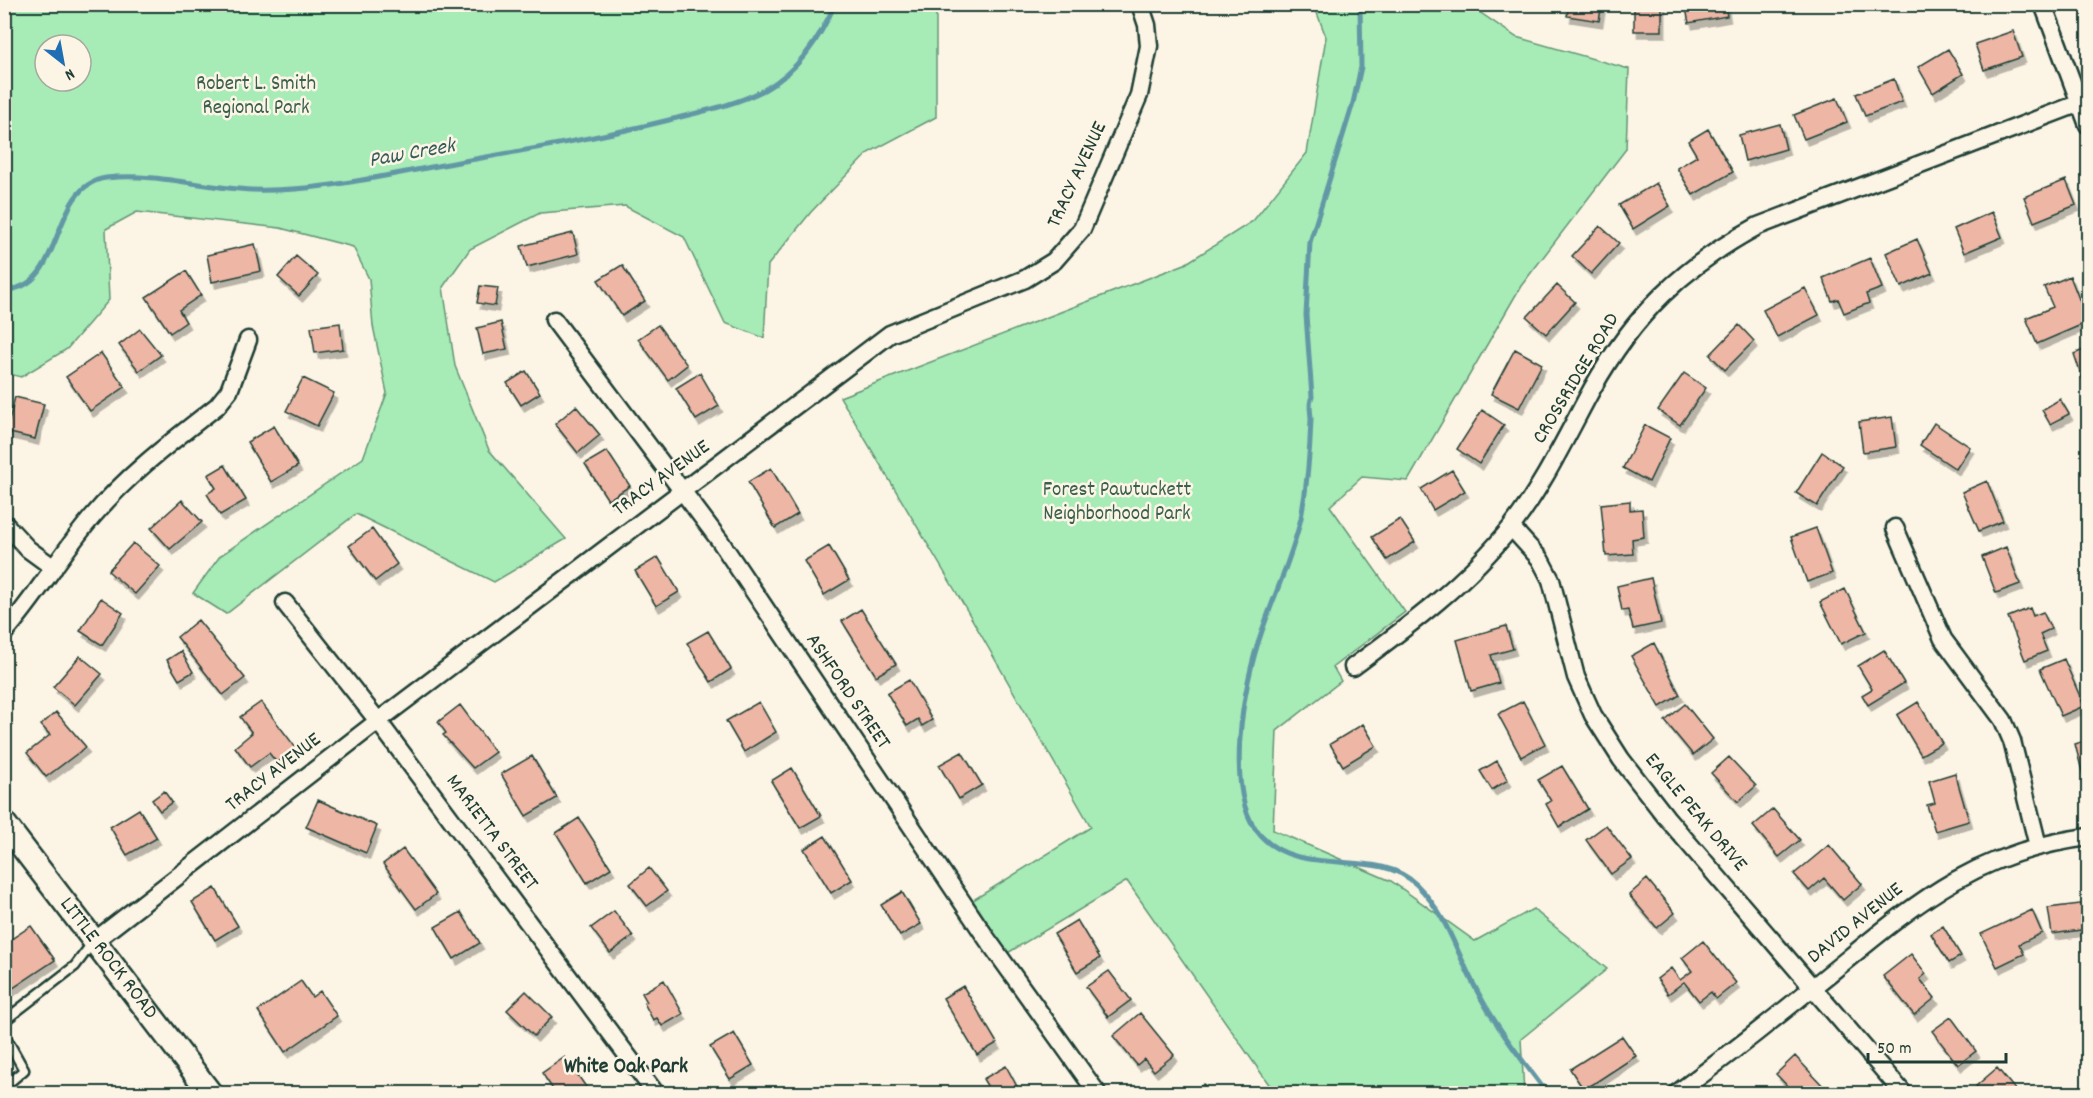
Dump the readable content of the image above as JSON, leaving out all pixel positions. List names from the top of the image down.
{
  "streets": {
    "main road": ["LITTLE ROCK ROAD"],
    "street": [
      "TRACY AVENUE",
      "CROSSRIDGE ROAD",
      "ASHFORD STREET",
      "EAGLE PEAK DRIVE",
      "MARIETTA STREET",
      "DAVID AVENUE"
    ]
  },
  "crossings": [
    ["TRACY AVENUE", "ASHFORD STREET"],
    ["TRACY AVENUE", "MARIETTA STREET"],
    ["TRACY AVENUE", "LITTLE ROCK ROAD"],
    ["CROSSRIDGE ROAD", "EAGLE PEAK DRIVE"],
    ["EAGLE PEAK DRIVE", "DAVID AVENUE"]
  ],
  "districts": ["White Oak Park"],
  "water": ["Paw Creek"],
  "parks": ["Robert L. Smith Regional Park", "Forest Pawtuckett Neighborhood Park"],
  "scale_bar": "50 m",
  "north": "bottom right"
}
